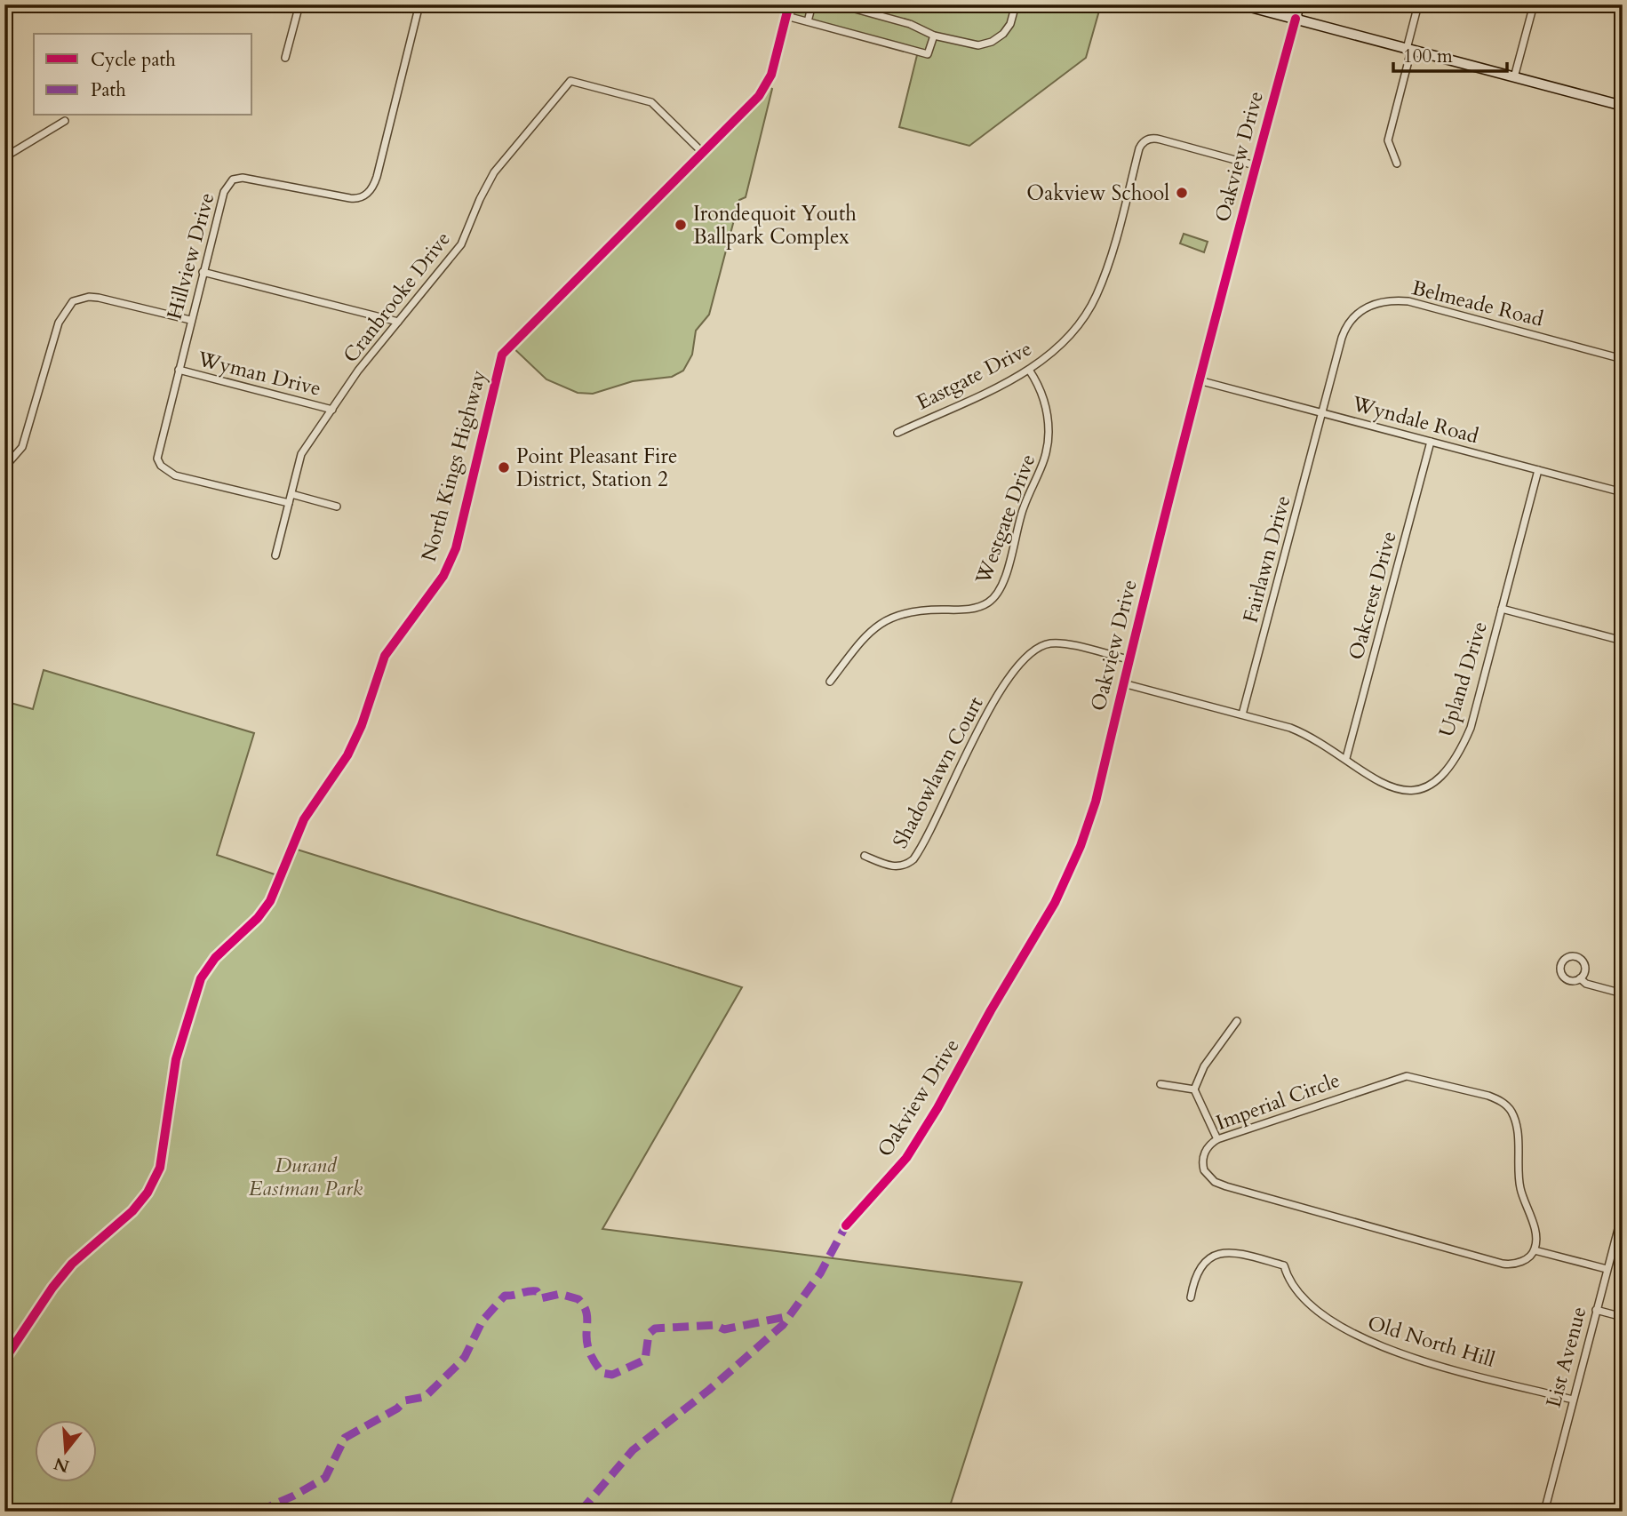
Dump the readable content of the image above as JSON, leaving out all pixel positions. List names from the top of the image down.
{
  "streets": {
    "street": [
      "Oakview Drive",
      "Hillview Drive",
      "Cranbrooke Drive",
      "Belmeade Road",
      "Wyman Drive",
      "Eastgate Drive",
      "Wyndale Road",
      "North Kings Highway",
      "Westgate Drive",
      "Fairlawn Drive",
      "Oakcrest Drive",
      "Upland Drive",
      "Shadowlawn Court",
      "Imperial Circle",
      "Old North Hill",
      "List Avenue"
    ]
  },
  "crossings": [
    ["Oakview Drive", "Eastgate Drive"],
    ["Oakview Drive", "Wyndale Road"],
    ["Oakview Drive", "Upland Drive"],
    ["Oakview Drive", "Shadowlawn Court"],
    ["Hillview Drive", "Cranbrooke Drive"],
    ["Hillview Drive", "Wyman Drive"],
    ["Cranbrooke Drive", "Wyman Drive"],
    ["Cranbrooke Drive", "North Kings Highway"],
    ["Belmeade Road", "Wyndale Road"],
    ["Belmeade Road", "Fairlawn Drive"],
    ["Eastgate Drive", "Westgate Drive"],
    ["Wyndale Road", "Fairlawn Drive"],
    ["Wyndale Road", "Oakcrest Drive"],
    ["Wyndale Road", "Upland Drive"],
    ["Fairlawn Drive", "Upland Drive"],
    ["Oakcrest Drive", "Upland Drive"],
    ["Old North Hill", "List Avenue"]
  ],
  "parks": ["Durand Eastman Park"],
  "places": ["Oakview School", "Irondequoit Youth Ballpark Complex", "Point Pleasant Fire District, Station 2"],
  "legend": ["Cycle path", "Path"],
  "scale_bar": "100 m",
  "north": "bottom"
}
